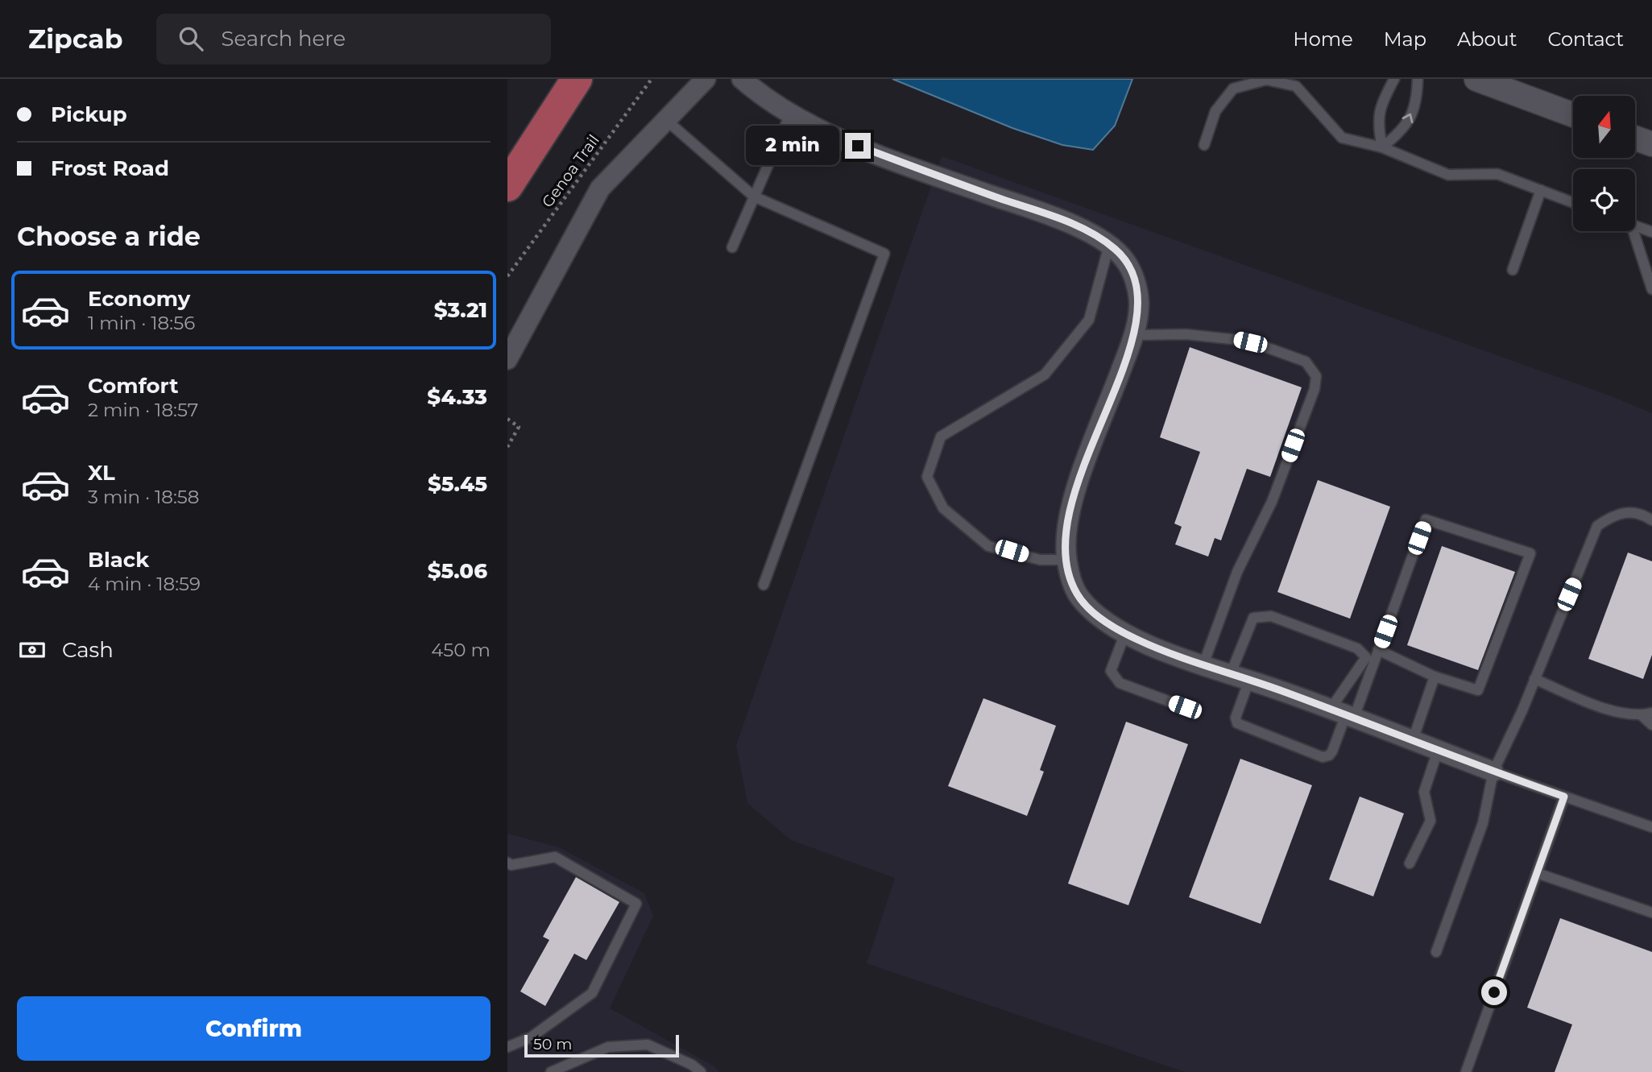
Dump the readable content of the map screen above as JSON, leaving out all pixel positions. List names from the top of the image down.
{
  "streets": {
    "path": ["Genoa Trail"]
  },
  "scale_bar": "50 m",
  "north": "top",
  "page": {
    "header": "Zipcab",
    "search": "Search here",
    "nav": [
      "Home",
      "Map",
      "About",
      "Contact"
    ],
    "banner": ["Pickup", "Frost Road"],
    "bubble": "2 min",
    "heading": "Choose a ride",
    "list": [
      {
        "name": "Economy",
        "note": "1 min · 18:56",
        "value": "$3.21"
      },
      {
        "name": "Comfort",
        "note": "2 min · 18:57",
        "value": "$4.33"
      },
      {
        "name": "XL",
        "note": "3 min · 18:58",
        "value": "$5.45"
      },
      {
        "name": "Black",
        "note": "4 min · 18:59",
        "value": "$5.06"
      }
    ],
    "pay": ["Cash", "450 m"],
    "buttons": "Confirm",
    "scale": "50 m"
  }
}
